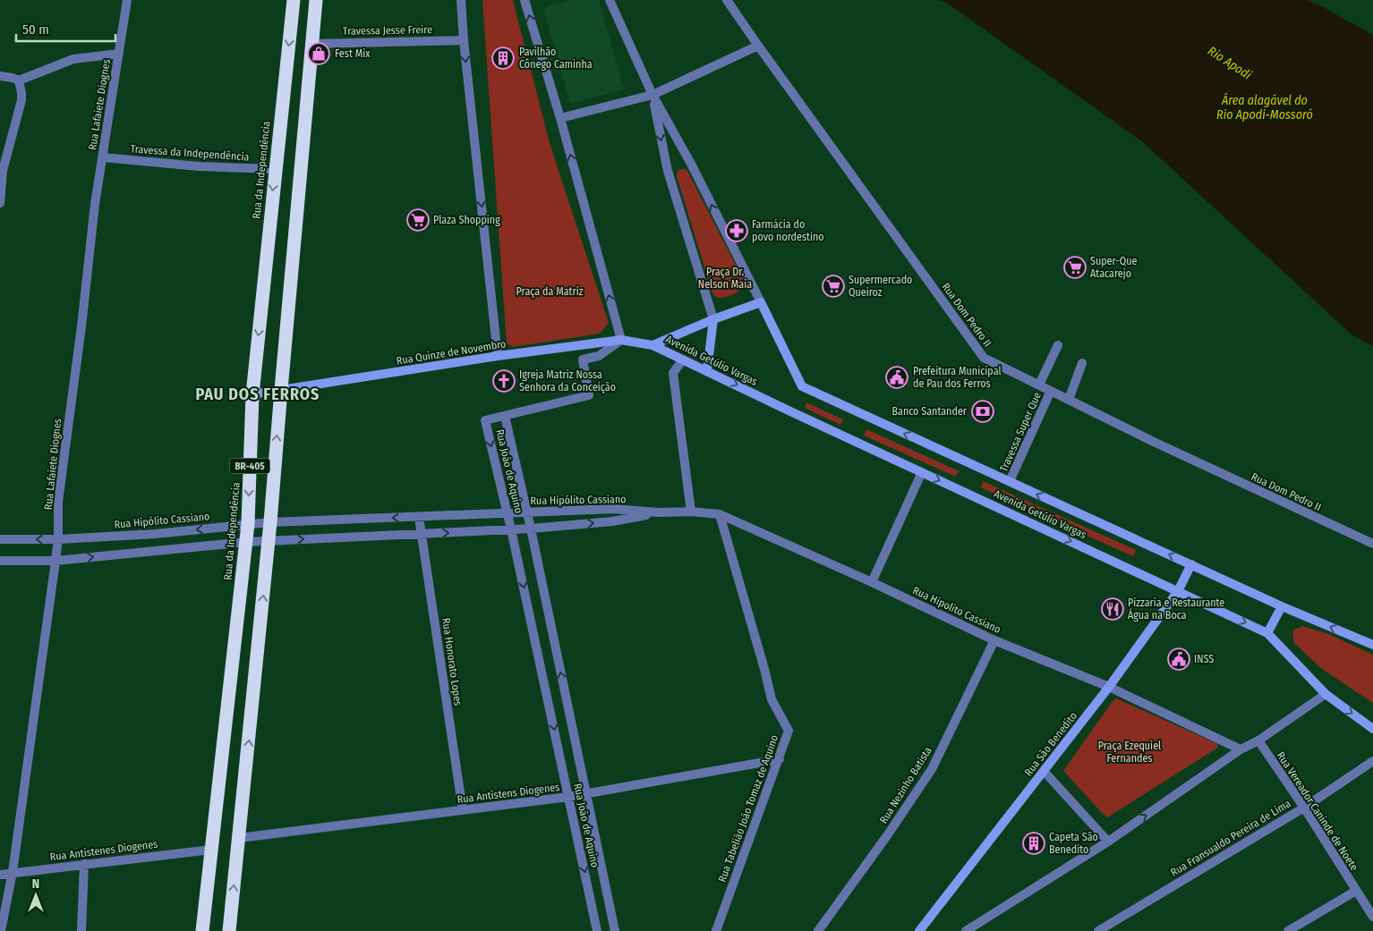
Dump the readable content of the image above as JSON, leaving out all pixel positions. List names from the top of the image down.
{
  "streets": {
    "highway": ["Rua da Independência", "BR-405"],
    "main road": ["Rua Quinze de Novembro", "Avenida Getúlio Vargas", "Rua São Benedito"],
    "street": [
      "Travessa Jesse Freire",
      "Rua Lafaiete Diognes",
      "Travessa da Independência",
      "Rua Dom Pedro II",
      "Travessa Super Que",
      "Rua João de Aquino",
      "Rua Hipólito Cassiano",
      "Rua Hipolito Cassiano",
      "Rua Honorato Lopes",
      "Rua Nezinho Batista",
      "Rua Antistens Diogenes",
      "Rua Tabelião João Tomaz de Aquino",
      "Rua Vereador Caninde de Noete",
      "Rua Fransualdo Pereira de Lima",
      "Rua Antistenes Diogenes"
    ]
  },
  "crossings": [
    ["Travessa Jesse Freire", "BR-405"],
    ["Rua Lafaiete Diognes", "Travessa da Independência"],
    ["Rua Lafaiete Diognes", "Rua Hipólito Cassiano"],
    ["Rua Lafaiete Diognes", "Rua Antistenes Diogenes"],
    ["Travessa da Independência", "Rua da Independência"],
    ["Rua da Independência", "Rua Quinze de Novembro"],
    ["Rua da Independência", "Rua Hipólito Cassiano"],
    ["Rua da Independência", "Rua Antistenes Diogenes"],
    ["Rua Dom Pedro II", "Travessa Super Que"],
    ["Rua Quinze de Novembro", "Avenida Getúlio Vargas"],
    ["Rua Quinze de Novembro", "BR-405"],
    ["Avenida Getúlio Vargas", "Travessa Super Que"],
    ["Avenida Getúlio Vargas", "Rua São Benedito"],
    ["BR-405", "Rua Hipólito Cassiano"],
    ["BR-405", "Rua Antistens Diogenes"],
    ["Rua João de Aquino", "Rua Hipólito Cassiano"],
    ["Rua João de Aquino", "Rua Antistens Diogenes"],
    ["Rua Hipólito Cassiano", "Rua Hipolito Cassiano"],
    ["Rua Hipólito Cassiano", "Rua Honorato Lopes"],
    ["Rua Hipolito Cassiano", "Rua São Benedito"],
    ["Rua Hipolito Cassiano", "Rua Nezinho Batista"],
    ["Rua Hipolito Cassiano", "Rua Tabelião João Tomaz de Aquino"],
    ["Rua Honorato Lopes", "Rua Antistens Diogenes"],
    ["Rua Antistens Diogenes", "Rua Tabelião João Tomaz de Aquino"],
    ["Rua Vereador Caninde de Noete", "Rua Fransualdo Pereira de Lima"]
  ],
  "districts": ["PAU DOS FERROS"],
  "water": ["Rio Apodi", "Área alagável do Rio Apodi-Mossoró"],
  "parks": ["Praça Dr. Nelson Maia", "Praça da Matriz", "Praça Ezequiel Fernandes"],
  "places": {
    "shop": ["Fest Mix"],
    "building": ["Pavilhão Cônego Caminha", "Capeta São Benedito"],
    "supermarket": ["Plaza Shopping", "Super-Que Atacarejo", "Supermercado Queiroz"],
    "pharmacy": ["Farmácia do povo nordestino"],
    "public building": ["Prefeitura Municipal de Pau dos Ferros", "INSS"],
    "church": ["Igreja Matriz Nossa Senhora da Conceição"],
    "bank": ["Banco Santander"],
    "restaurant": ["Pizzaria e Restaurante Água na Boca"]
  },
  "scale_bar": "50 m",
  "north": "top"
}
